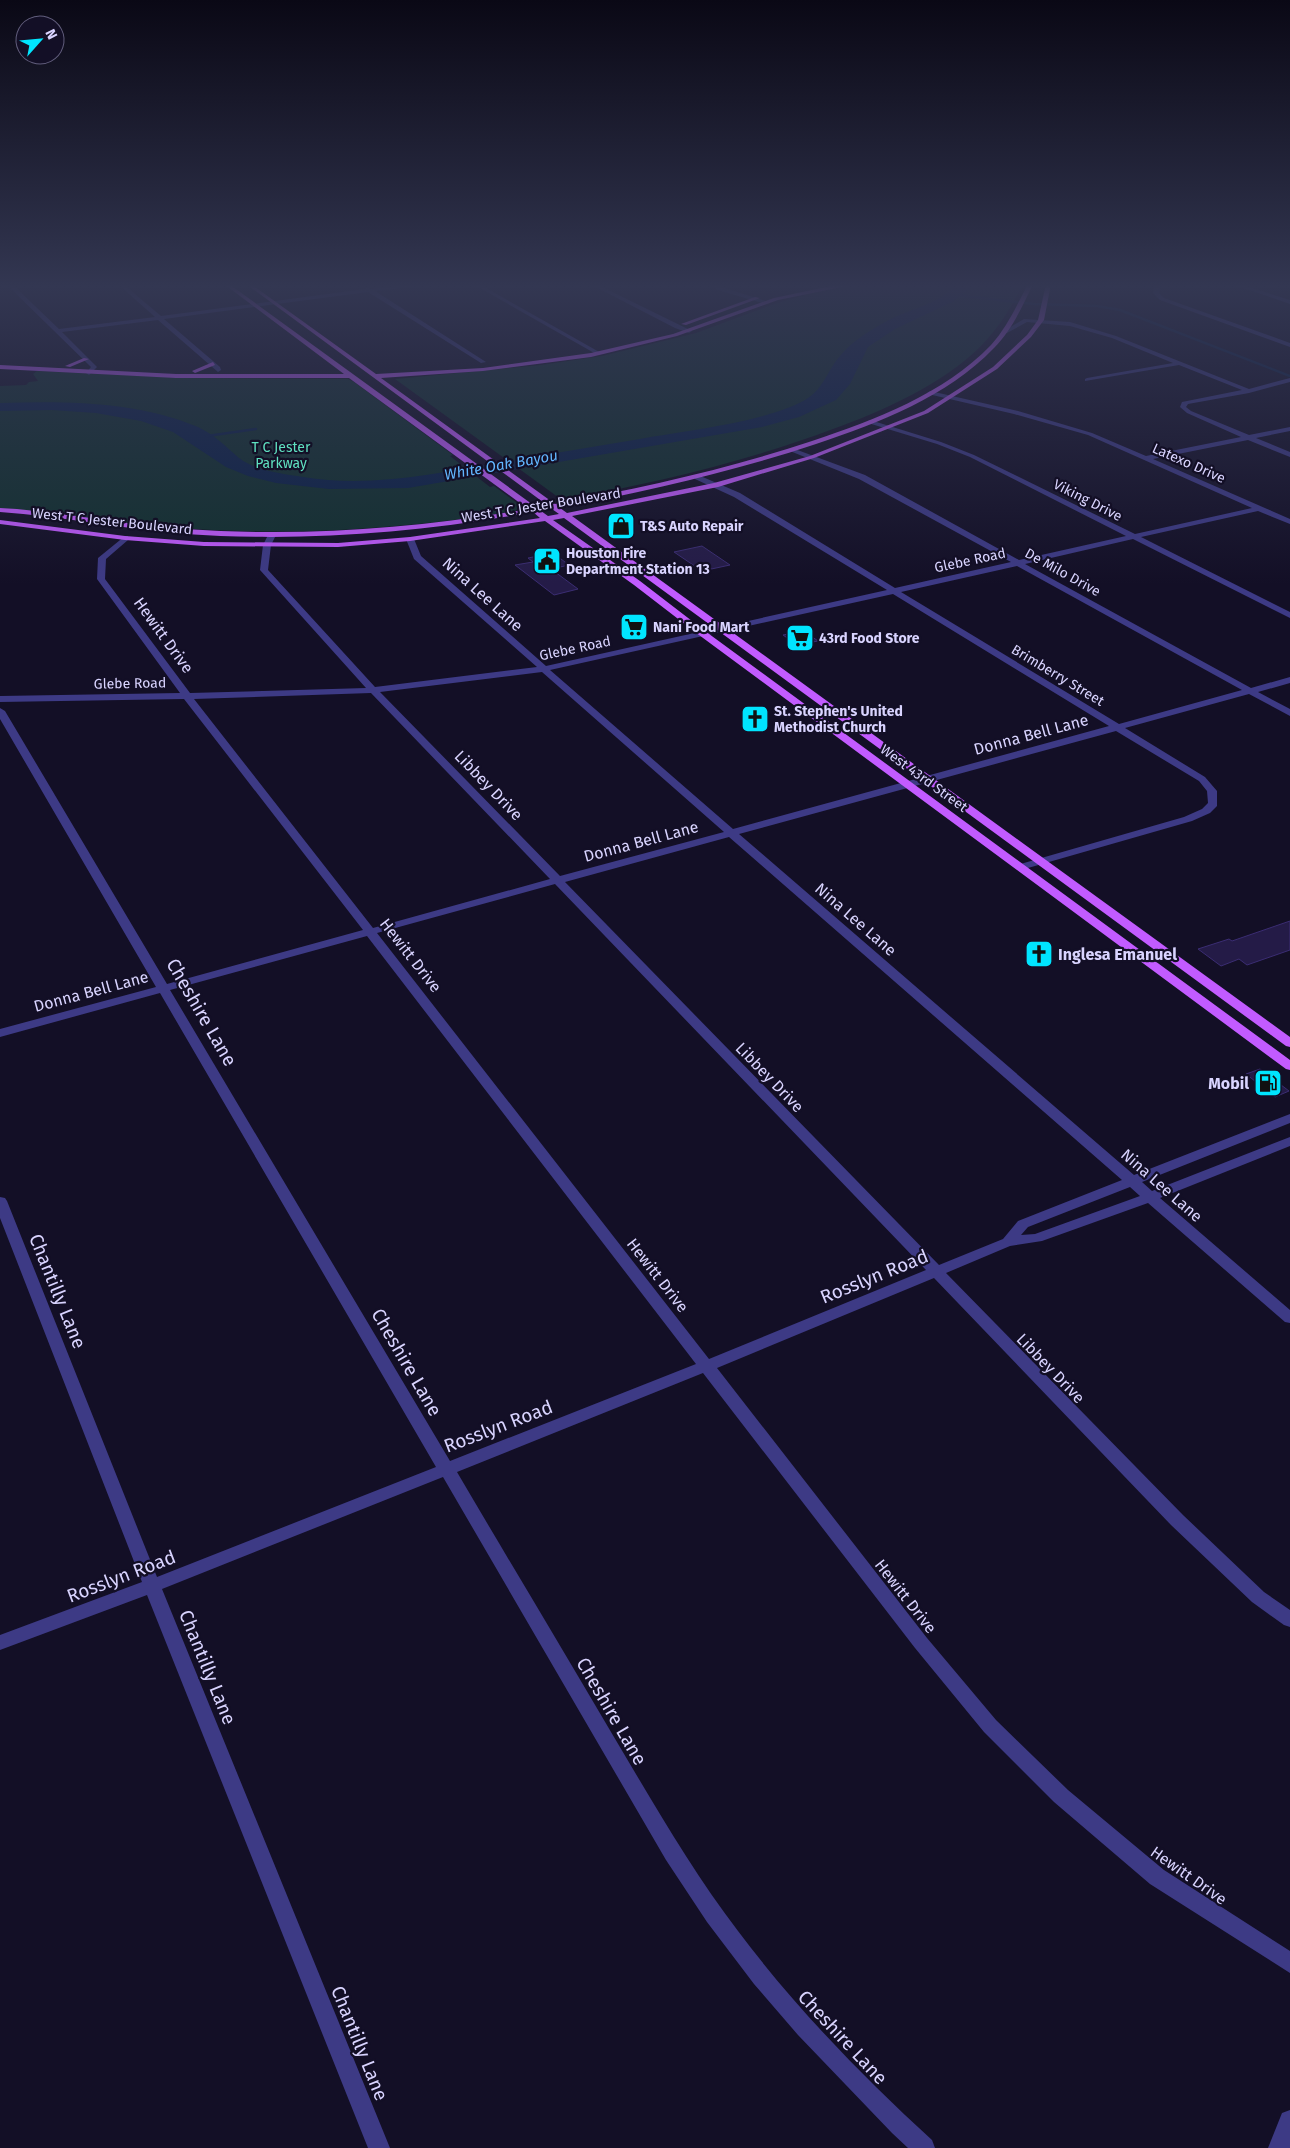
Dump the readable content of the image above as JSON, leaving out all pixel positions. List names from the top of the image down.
{
  "streets": {
    "main road": ["West T C Jester Boulevard", "West 43rd Street"],
    "street": [
      "Latexo Drive",
      "Viking Drive",
      "Glebe Road",
      "De Milo Drive",
      "Nina Lee Lane",
      "Hewitt Drive",
      "Brimberry Street",
      "Donna Bell Lane",
      "Libbey Drive",
      "Cheshire Lane",
      "Rosslyn Road",
      "Chantilly Lane"
    ]
  },
  "crossings": [
    ["Latexo Drive", "West T C Jester Boulevard"],
    ["Latexo Drive", "Glebe Road"],
    ["Viking Drive", "West T C Jester Boulevard"],
    ["Viking Drive", "Glebe Road"],
    ["West T C Jester Boulevard", "De Milo Drive"],
    ["West T C Jester Boulevard", "Nina Lee Lane"],
    ["West T C Jester Boulevard", "Hewitt Drive"],
    ["West T C Jester Boulevard", "Brimberry Street"],
    ["West T C Jester Boulevard", "West 43rd Street"],
    ["West T C Jester Boulevard", "Libbey Drive"],
    ["Glebe Road", "De Milo Drive"],
    ["Glebe Road", "Nina Lee Lane"],
    ["Glebe Road", "Hewitt Drive"],
    ["Glebe Road", "Brimberry Street"],
    ["Glebe Road", "West 43rd Street"],
    ["Glebe Road", "Libbey Drive"],
    ["De Milo Drive", "Donna Bell Lane"],
    ["Nina Lee Lane", "Donna Bell Lane"],
    ["Nina Lee Lane", "Rosslyn Road"],
    ["Hewitt Drive", "Donna Bell Lane"],
    ["Hewitt Drive", "Rosslyn Road"],
    ["Brimberry Street", "Donna Bell Lane"],
    ["Brimberry Street", "West 43rd Street"],
    ["Donna Bell Lane", "West 43rd Street"],
    ["Donna Bell Lane", "Libbey Drive"],
    ["Donna Bell Lane", "Cheshire Lane"],
    ["Libbey Drive", "Rosslyn Road"],
    ["Cheshire Lane", "Rosslyn Road"],
    ["Rosslyn Road", "Chantilly Lane"]
  ],
  "water": ["White Oak Bayou"],
  "parks": ["T C Jester Parkway"],
  "places": {
    "shop": ["T&S Auto Repair"],
    "public building": ["Houston Fire Department Station 13"],
    "supermarket": ["Nani Food Mart", "43rd Food Store"],
    "church": ["St. Stephen's United Methodist Church", "Inglesa Emanuel"],
    "fuel station": ["Mobil"]
  },
  "north": "top right"
}
